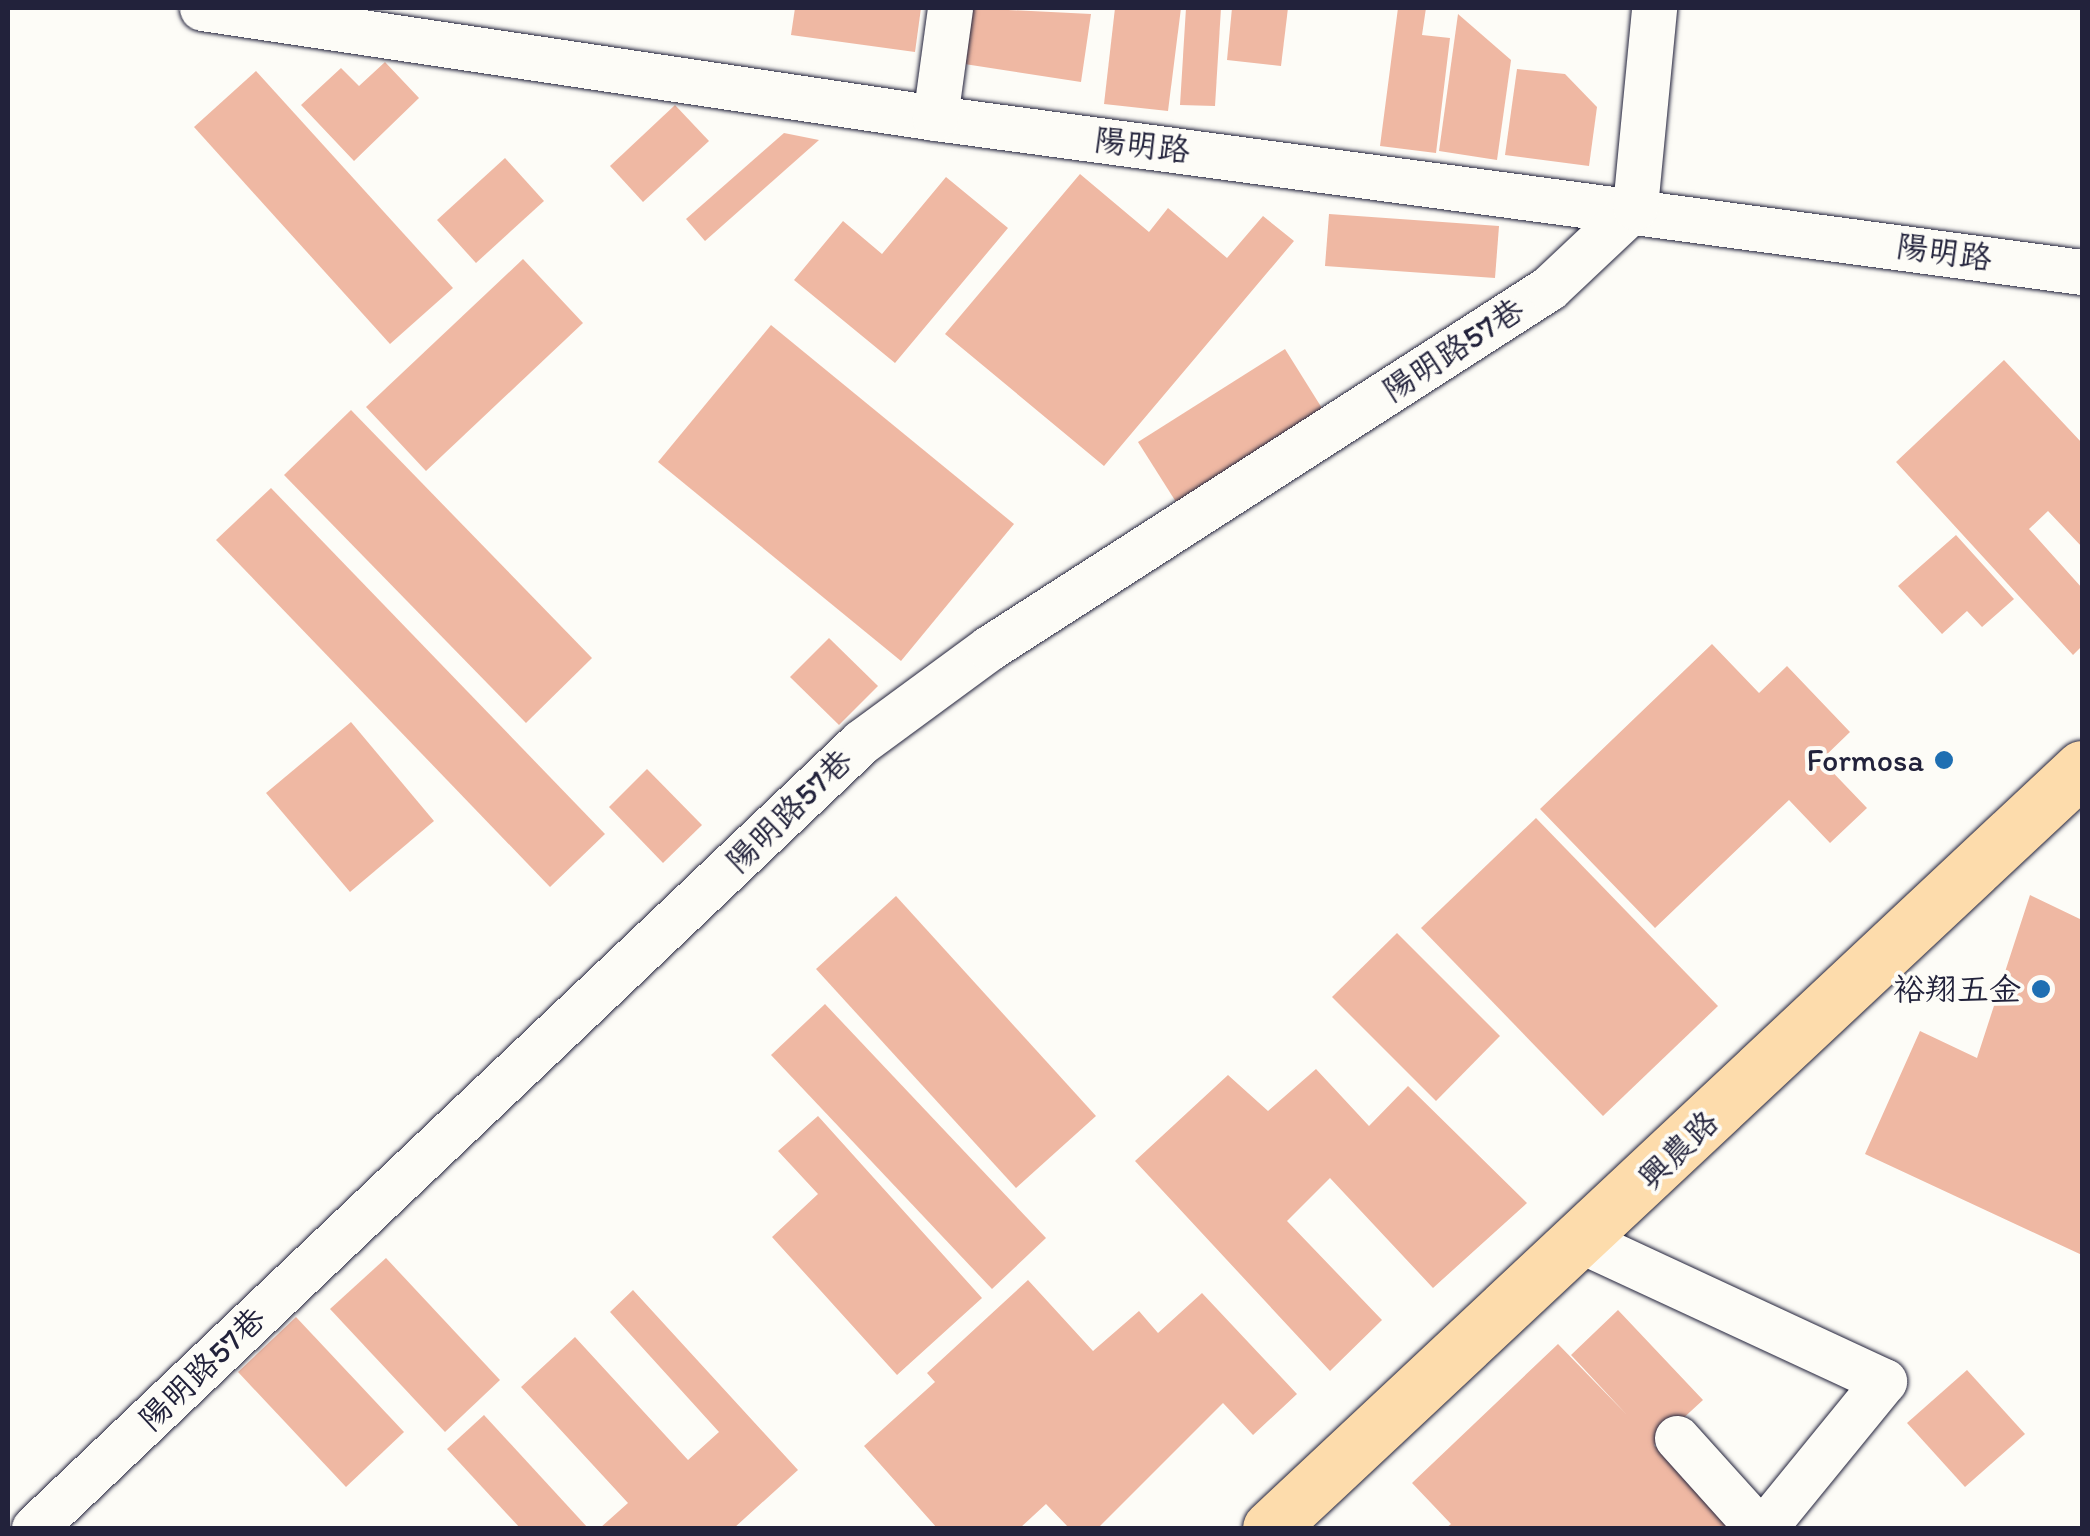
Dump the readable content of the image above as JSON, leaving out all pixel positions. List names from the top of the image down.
{
  "streets": {
    "main road": ["興農路"],
    "street": ["陽明路", "陽明路57巷"]
  },
  "crossings": [
    ["陽明路", "陽明路57巷"]
  ],
  "places": ["Formosa", "裕翔五金"]
}
